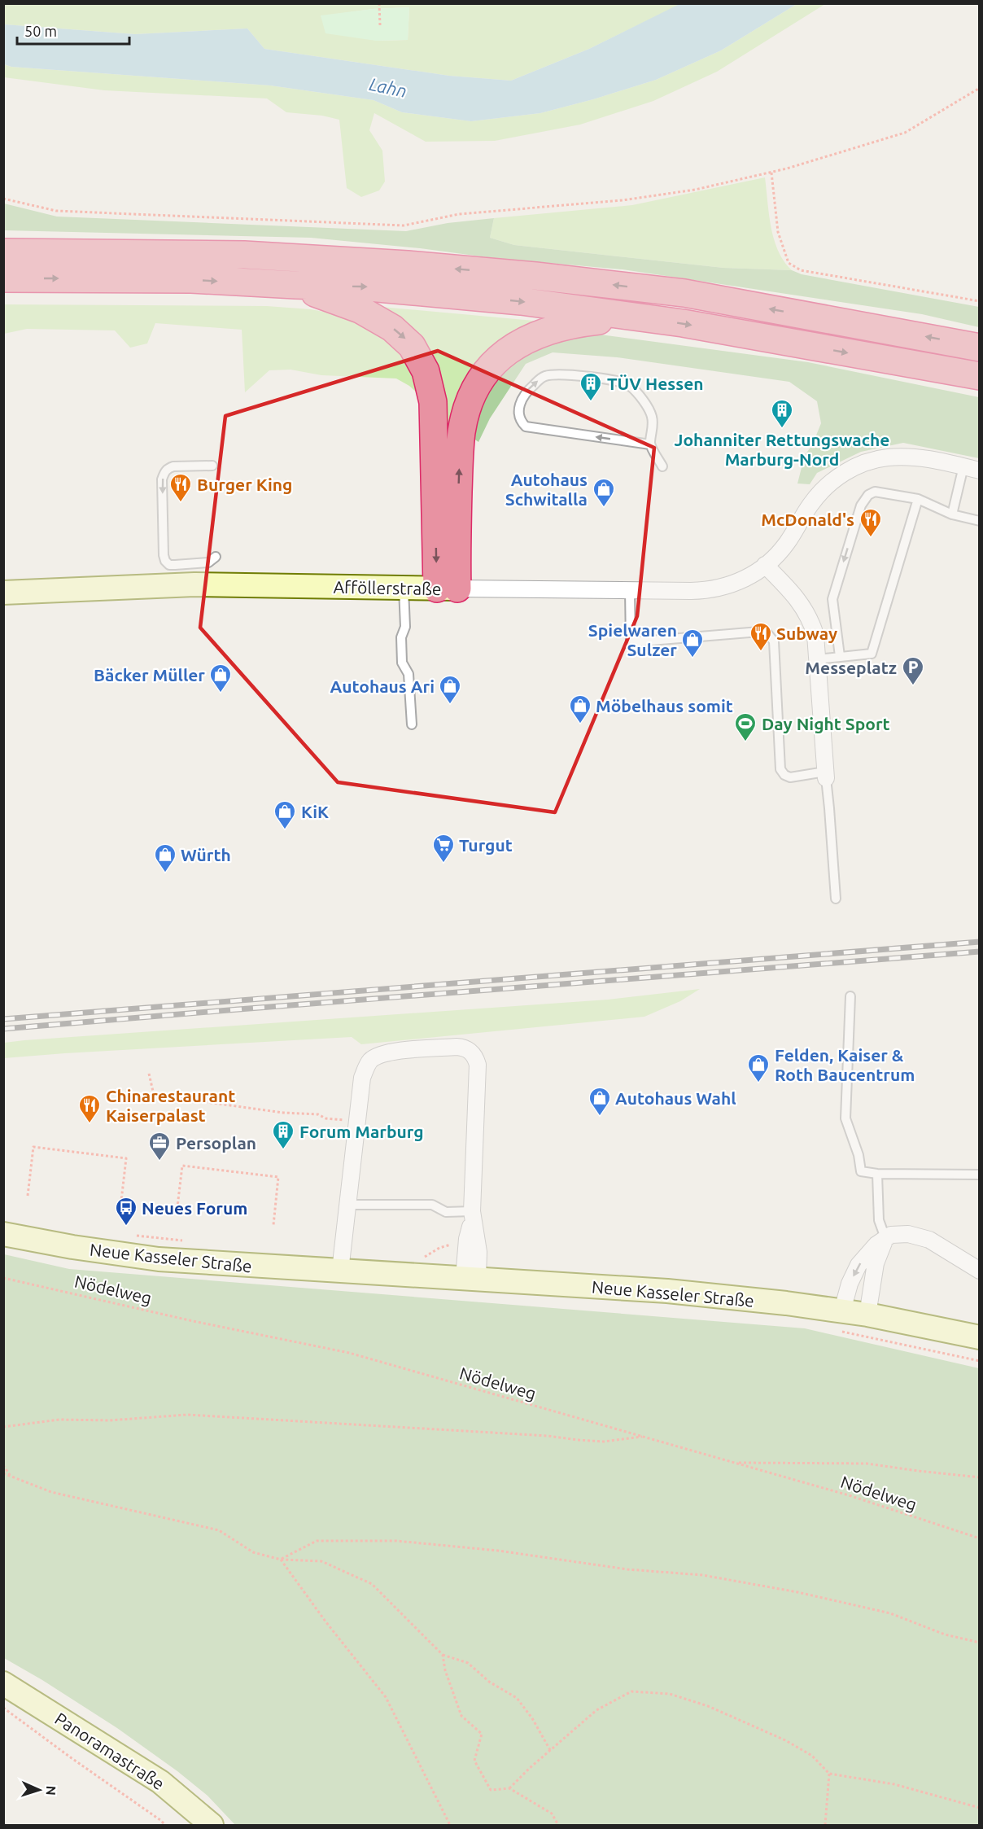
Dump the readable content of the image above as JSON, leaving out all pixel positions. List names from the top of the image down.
{
  "streets": {
    "main road": ["Afföllerstraße", "Neue Kasseler Straße", "Panoramastraße"],
    "path": ["Nödelweg"]
  },
  "water": ["Lahn"],
  "places": {
    "building": ["TÜV Hessen", "Johanniter Rettungswache Marburg-Nord", "Forum Marburg"],
    "restaurant": [
      "Burger King",
      "McDonald's",
      "Subway",
      "Chinarestaurant Kaiserpalast"
    ],
    "shop": [
      "Autohaus Schwitalla",
      "Spielwaren Sulzer",
      "Bäcker Müller",
      "Autohaus Ari",
      "Möbelhaus somit",
      "KiK",
      "Würth",
      "Felden, Kaiser & Roth Baucentrum",
      "Autohaus Wahl"
    ],
    "parking": ["Messeplatz"],
    "sports": ["Day Night Sport"],
    "supermarket": ["Turgut"],
    "office": ["Persoplan"],
    "bus stop": ["Neues Forum"]
  },
  "scale_bar": "50 m",
  "north": "right"
}
